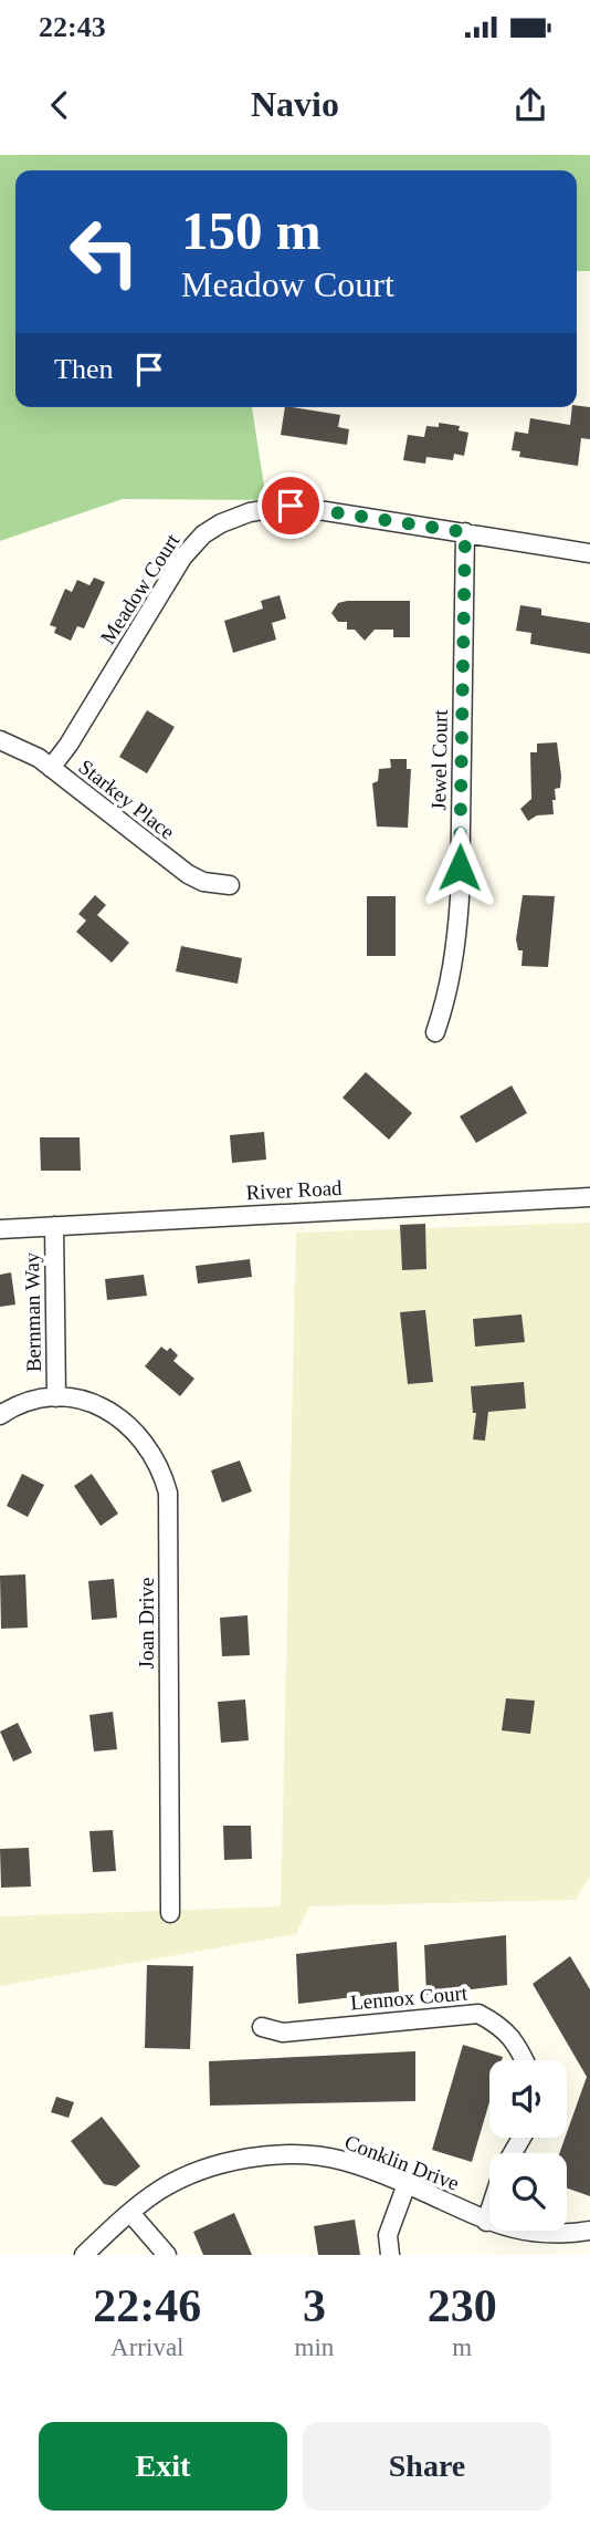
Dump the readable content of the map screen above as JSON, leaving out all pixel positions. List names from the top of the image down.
{
  "streets": {
    "street": [
      "Meadow Court",
      "Jewel Court",
      "Starkey Place",
      "River Road",
      "Bernman Way",
      "Joan Drive",
      "Lennox Court",
      "Conklin Drive"
    ]
  },
  "crossings": [
    ["Meadow Court", "Jewel Court"],
    ["Meadow Court", "Starkey Place"],
    ["River Road", "Bernman Way"],
    ["Bernman Way", "Joan Drive"]
  ],
  "page": {
    "status": "22:43",
    "header": "Navio",
    "turn": ["150 m", "Meadow Court"],
    "then": "Then",
    "eta": [
      "22:46",
      "Arrival",
      "3",
      "min",
      "230",
      "m"
    ],
    "buttons": ["Exit", "Share"]
  }
}
